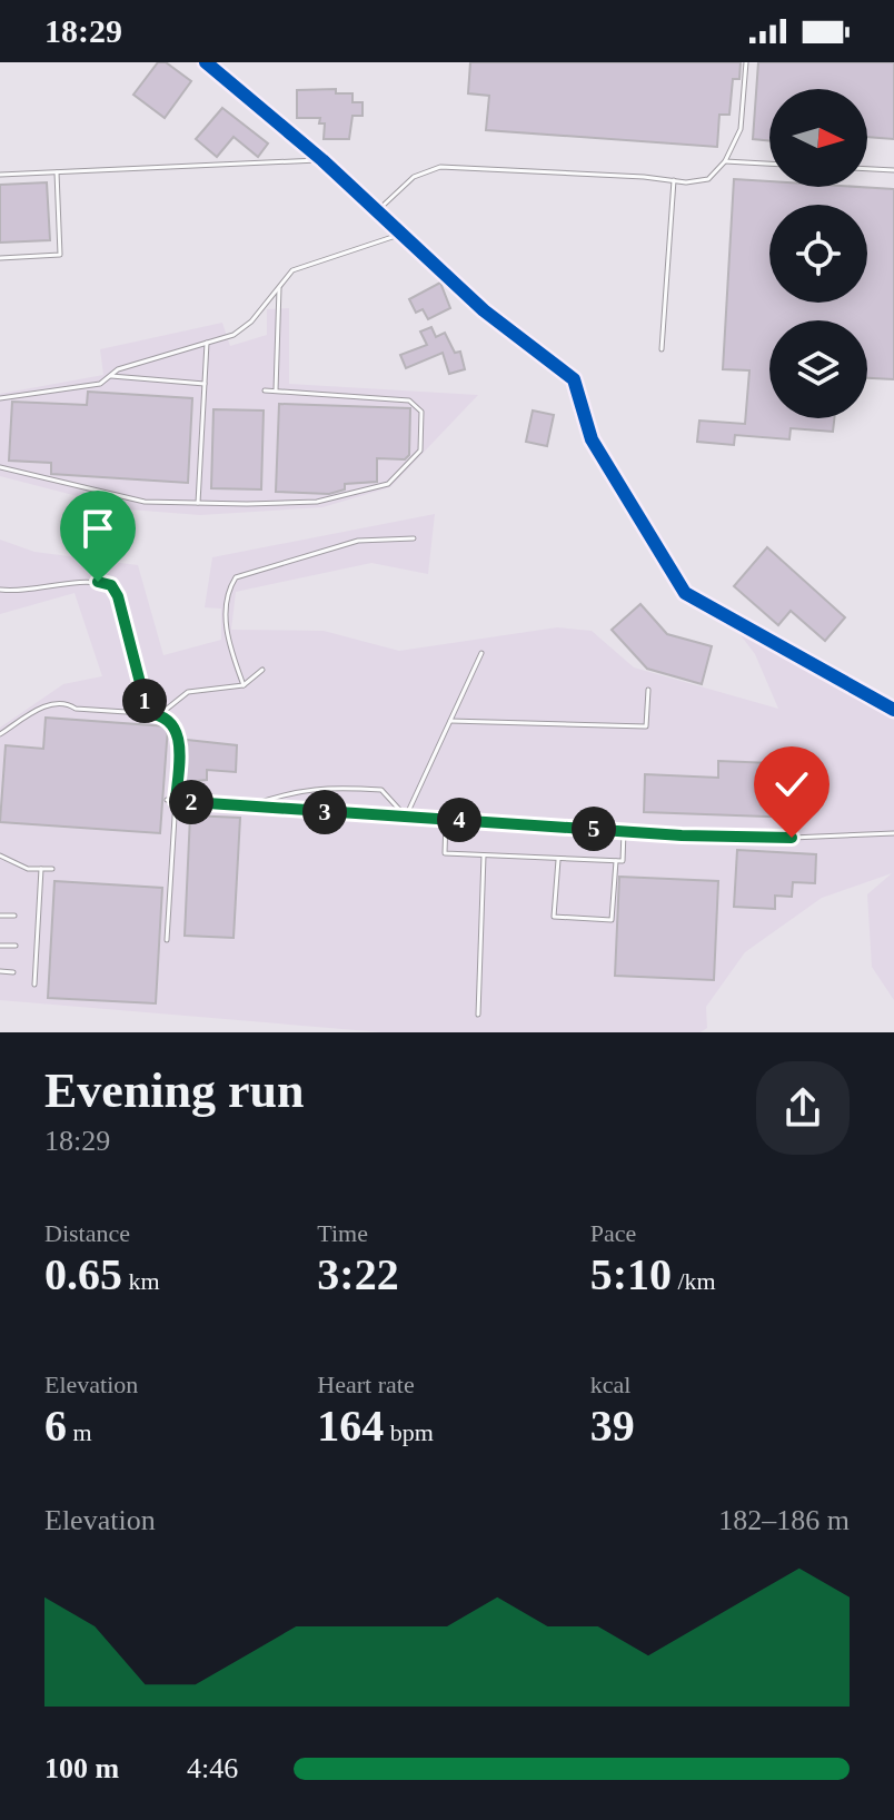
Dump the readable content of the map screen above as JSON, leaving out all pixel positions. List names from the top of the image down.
{
  "north": "right",
  "page": {
    "status": "18:29",
    "pins": [
      "1",
      "2",
      "3",
      "4",
      "5"
    ],
    "heading": ["Evening run", "18:29"],
    "stats": [
      ["Distance", "0.65 km"],
      ["Time", "3:22"],
      ["Pace", "5:10 /km"],
      ["Elevation", "6 m"],
      ["Heart rate", "164 bpm"],
      ["kcal", "39"]
    ],
    "chart": ["Elevation", "182–186 m"],
    "list": [
      {
        "name": "100 m",
        "note": "4:46"
      }
    ]
  }
}
